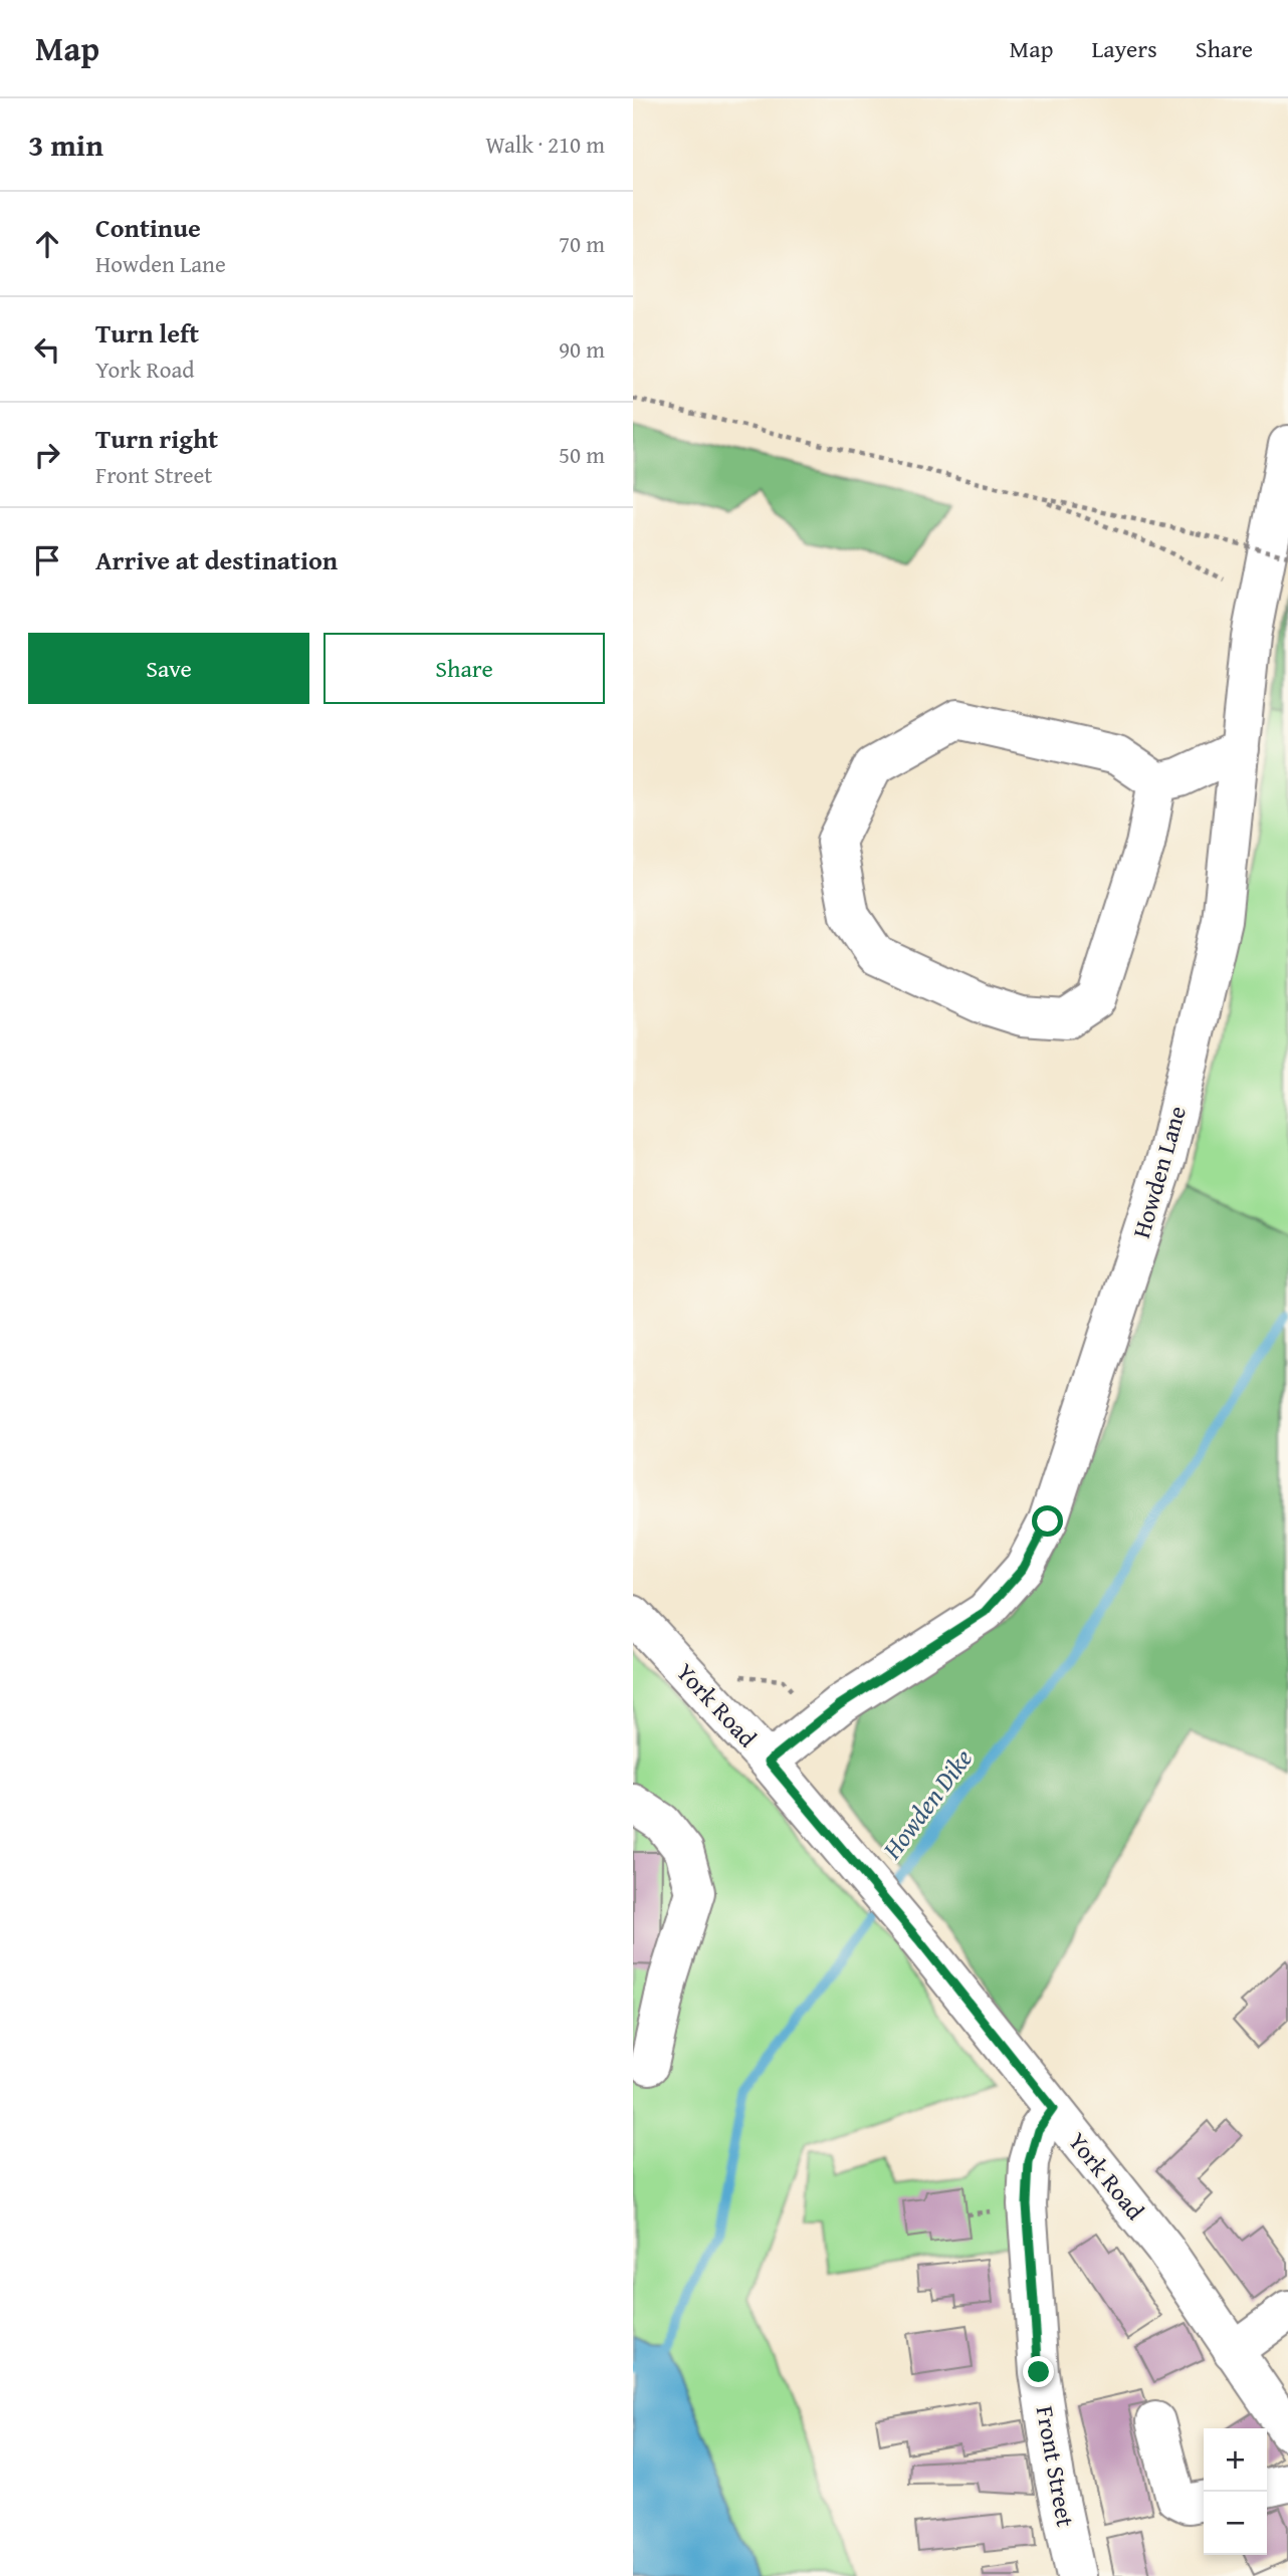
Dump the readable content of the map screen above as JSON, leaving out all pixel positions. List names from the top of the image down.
{
  "streets": {
    "street": ["Howden Lane", "York Road", "Front Street"]
  },
  "crossings": [
    ["Howden Lane", "York Road"],
    ["York Road", "Front Street"]
  ],
  "water": ["Howden Dike"],
  "page": {
    "header": "Map",
    "nav": ["Map", "Layers", "Share"],
    "heading": ["3 min", "Walk · 210 m"],
    "list": [
      ["Continue", "Howden Lane", "70 m"],
      ["Turn left", "York Road", "90 m"],
      ["Turn right", "Front Street", "50 m"],
      "Arrive at destination"
    ],
    "buttons": ["Save", "Share"],
    "map_buttons": ["+", "−"]
  }
}
